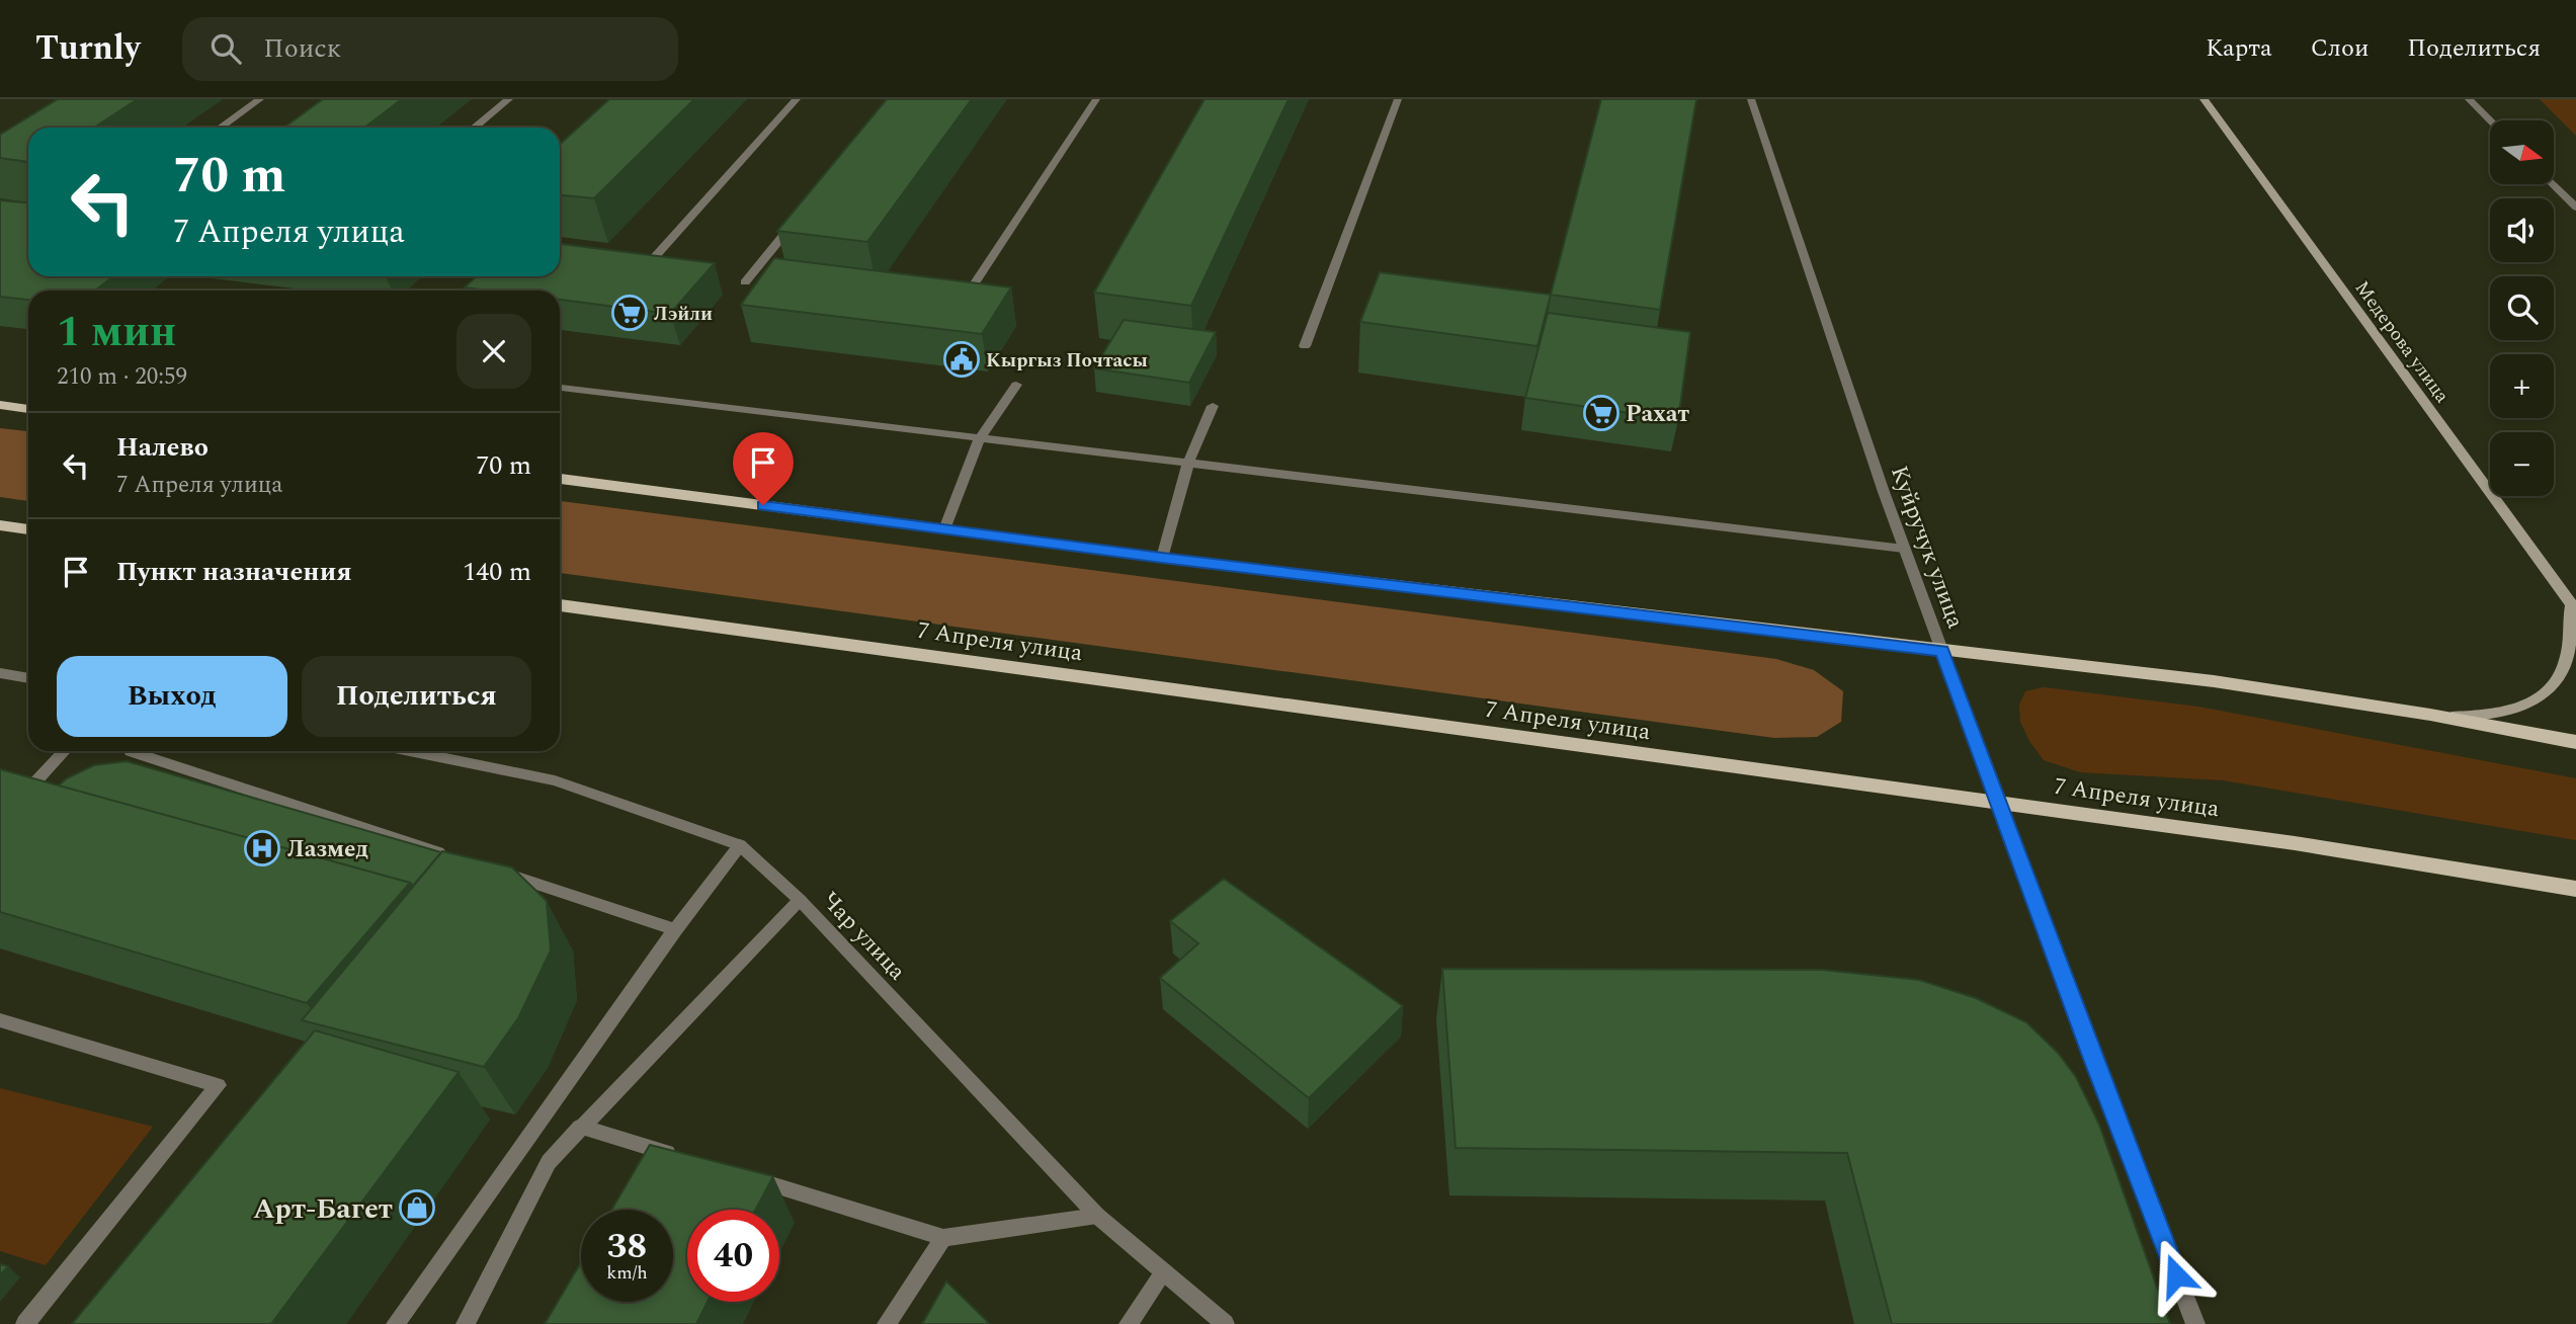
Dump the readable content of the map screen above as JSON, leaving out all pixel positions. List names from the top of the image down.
{
  "streets": {
    "main road": ["Медерова улица", "7 Апреля улица"],
    "street": ["Куйручук улица", "Чар улица"]
  },
  "crossings": [
    ["Куйручук улица", "7 Апреля улица"]
  ],
  "places": {
    "supermarket": ["Лэйли", "Рахат"],
    "public building": ["Кыргыз Почтасы"],
    "hospital": ["Лазмед"],
    "shop": ["Арт-Багет"]
  },
  "north": "right",
  "page": {
    "header": "Turnly",
    "search": "Поиск",
    "nav": ["Карта", "Слои", "Поделиться"],
    "map_buttons": ["+", "−"],
    "turn": ["70 m", "7 Апреля улица"],
    "heading": ["1 мин", "210 m · 20:59"],
    "list": [
      {
        "name": "Налево",
        "note": "7 Апреля улица",
        "value": "70 m"
      },
      {
        "name": "Пункт назначения",
        "value": "140 m"
      }
    ],
    "buttons": ["Выход", "Поделиться"],
    "speed": "38 km/h",
    "limit": "40"
  }
}
